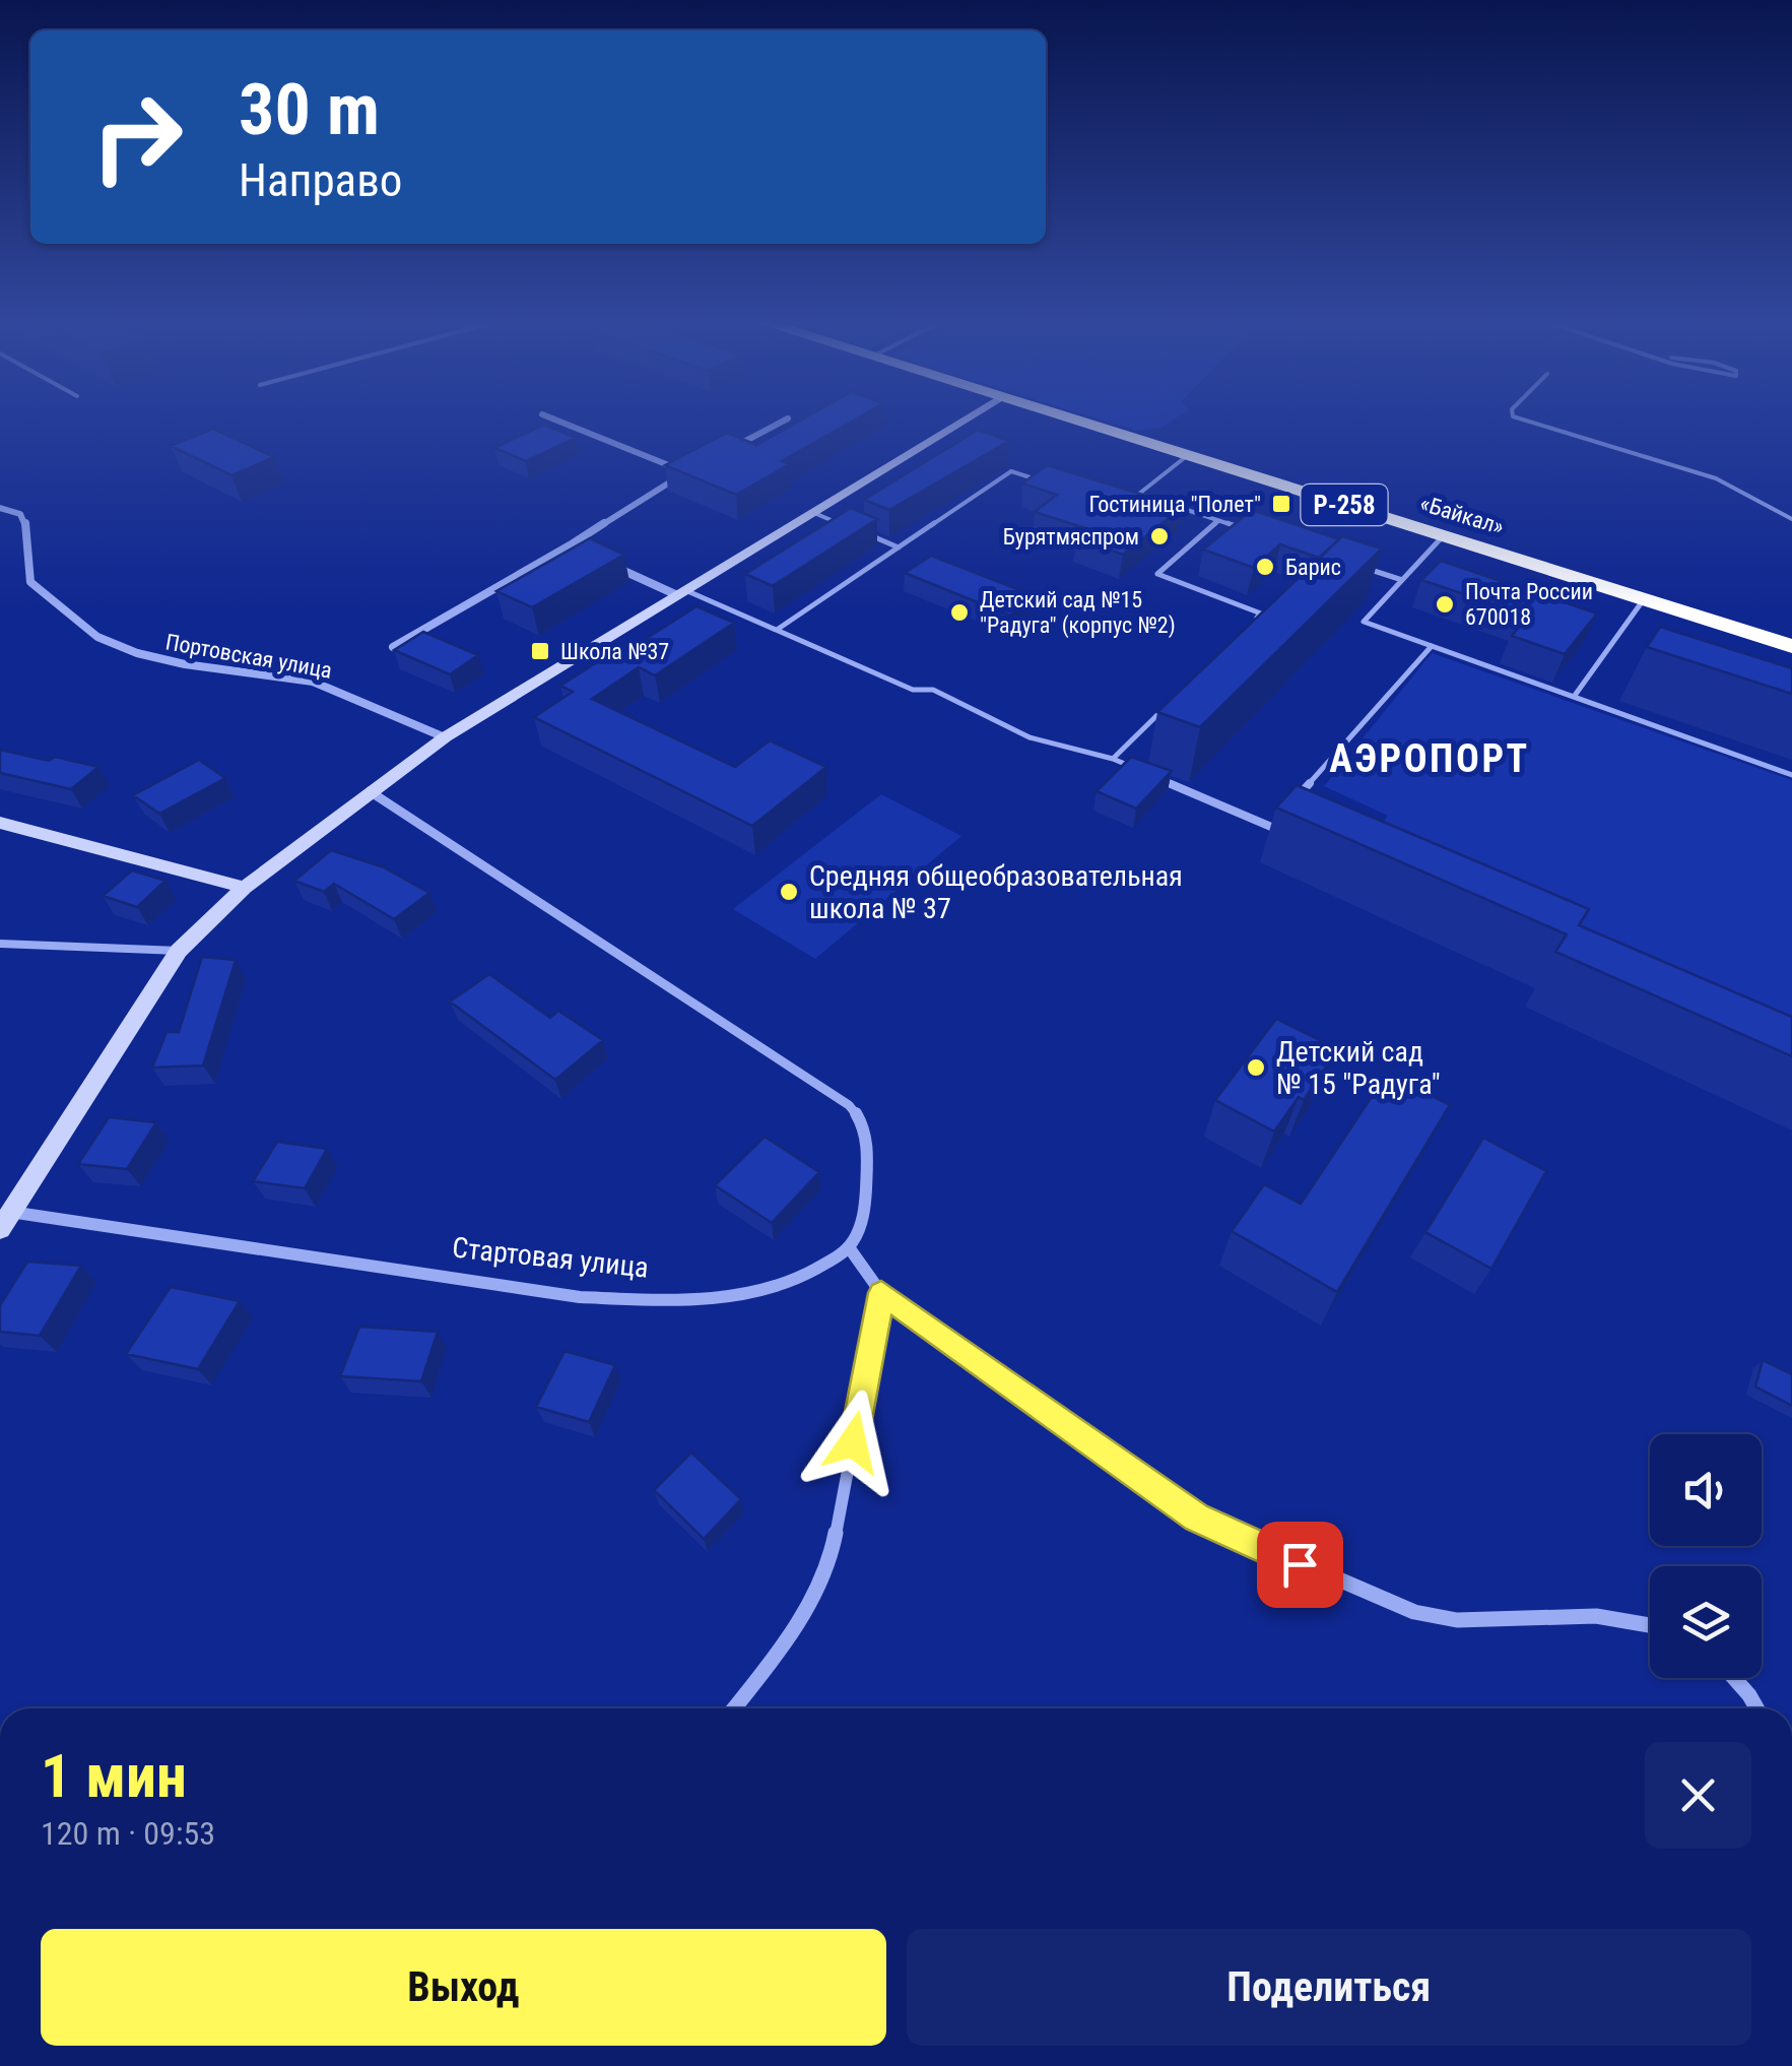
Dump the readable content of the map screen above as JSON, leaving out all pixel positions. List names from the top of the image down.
{
  "streets": {
    "highway": ["Р-258", "«Байкал»"],
    "street": ["Портовская улица", "Стартовая улица"]
  },
  "districts": ["АЭРОПОРТ"],
  "places": {
    "transit": ["Гостиница \"Полет\"", "Школа №37"],
    "other": [
      "Бурятмяспром",
      "Барис",
      "Почта России 670018",
      "Детский сад №15 \"Радуга\" (корпус №2)",
      "Средняя общеобразовательная школа № 37",
      "Детский сад № 15 \"Радуга\""
    ]
  },
  "page": {
    "turn": ["30 m", "Направо"],
    "heading": ["1 мин", "120 m · 09:53"],
    "buttons": ["Выход", "Поделиться"]
  }
}
